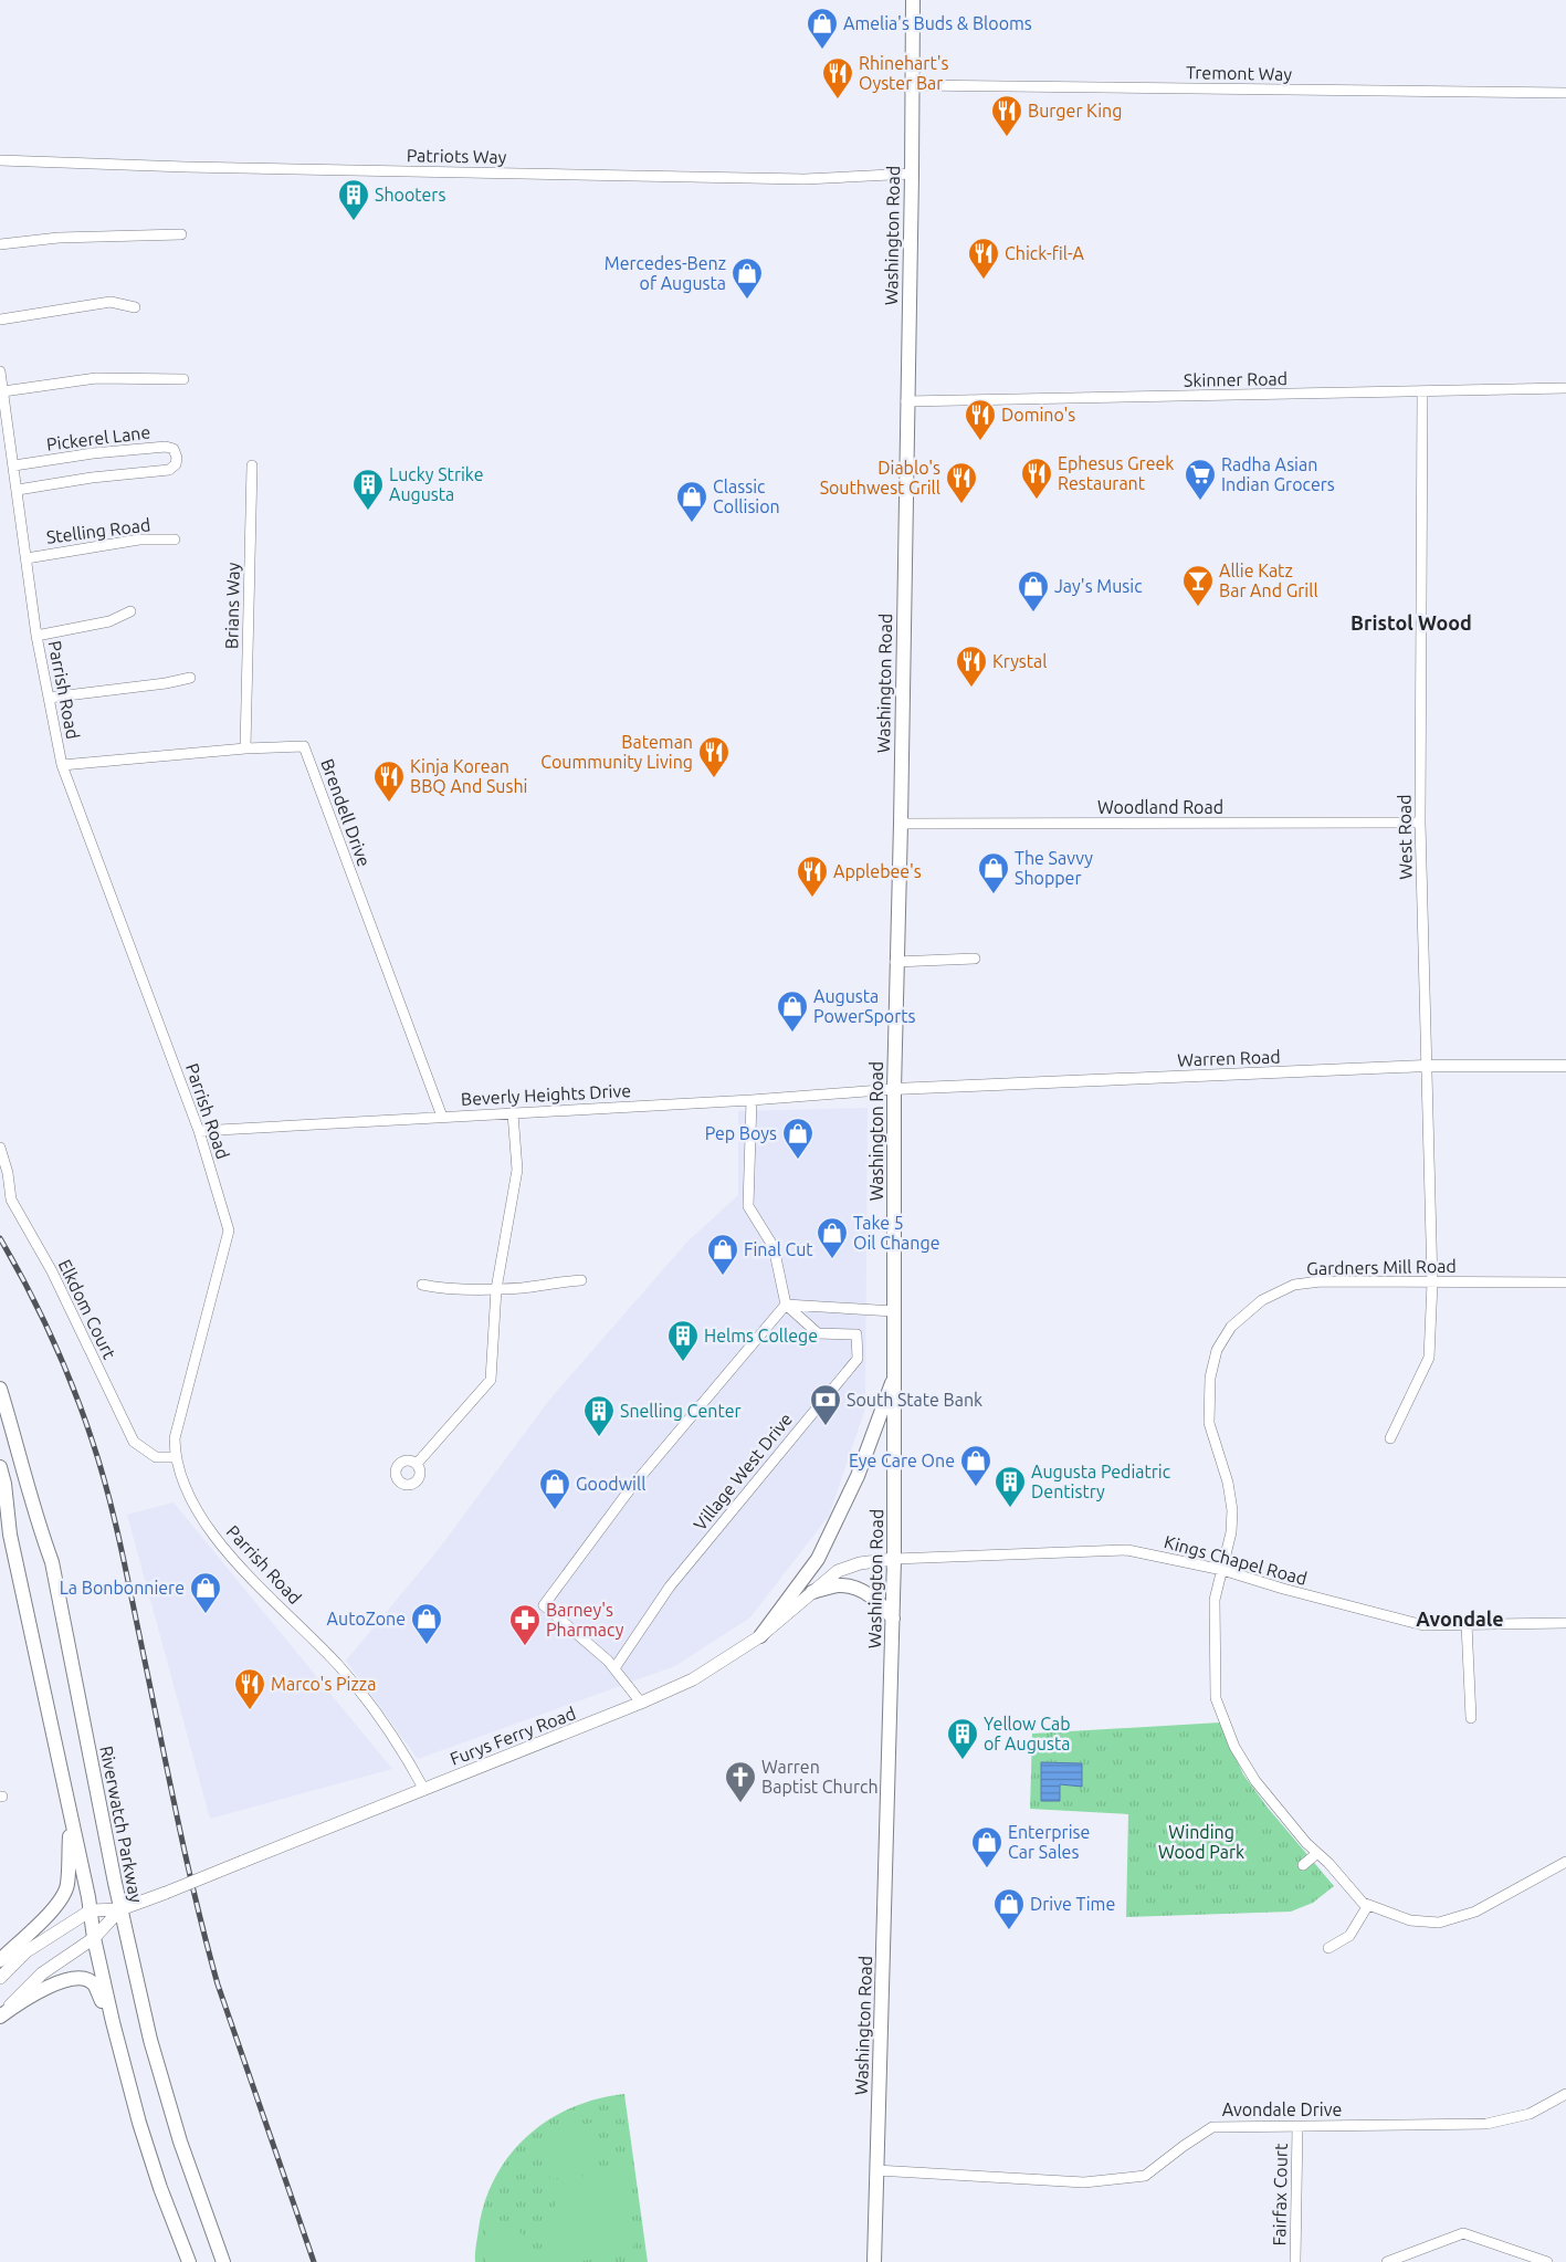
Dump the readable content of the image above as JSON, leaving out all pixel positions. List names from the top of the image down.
{
  "streets": {
    "main road": ["Washington Road", "Furys Ferry Road", "Riverwatch Parkway"],
    "street": [
      "Tremont Way",
      "Patriots Way",
      "Skinner Road",
      "Pickerel Lane",
      "Stelling Road",
      "Brians Way",
      "Parrish Road",
      "Woodland Road",
      "Brendell Drive",
      "West Road",
      "Warren Road",
      "Beverly Heights Drive",
      "Gardners Mill Road",
      "Elkdom Court",
      "Village West Drive",
      "Kings Chapel Road",
      "Avondale Drive",
      "Fairfax Court"
    ]
  },
  "crossings": [
    ["Tremont Way", "Washington Road"],
    ["Patriots Way", "Washington Road"],
    ["Washington Road", "Skinner Road"],
    ["Washington Road", "Woodland Road"],
    ["Washington Road", "Warren Road"],
    ["Washington Road", "Beverly Heights Drive"],
    ["Washington Road", "Kings Chapel Road"],
    ["Washington Road", "Furys Ferry Road"],
    ["Washington Road", "Avondale Drive"],
    ["Skinner Road", "West Road"],
    ["Pickerel Lane", "Parrish Road"],
    ["Stelling Road", "Parrish Road"],
    ["Brians Way", "Brendell Drive"],
    ["Parrish Road", "Brendell Drive"],
    ["Parrish Road", "Beverly Heights Drive"],
    ["Parrish Road", "Elkdom Court"],
    ["Parrish Road", "Furys Ferry Road"],
    ["Woodland Road", "West Road"],
    ["Brendell Drive", "Beverly Heights Drive"],
    ["West Road", "Warren Road"],
    ["West Road", "Gardners Mill Road"],
    ["Warren Road", "Beverly Heights Drive"],
    ["Gardners Mill Road", "Kings Chapel Road"],
    ["Kings Chapel Road", "Furys Ferry Road"],
    ["Furys Ferry Road", "Riverwatch Parkway"],
    ["Avondale Drive", "Fairfax Court"]
  ],
  "districts": ["Bristol Wood", "Avondale"],
  "parks": ["Winding Wood Park"],
  "places": {
    "shop": [
      "Amelia's Buds & Blooms",
      "Mercedes-Benz of Augusta",
      "Classic Collision",
      "Jay's Music",
      "The Savvy Shopper",
      "Augusta PowerSports",
      "Pep Boys",
      "Take 5 Oil Change",
      "Final Cut",
      "Eye Care One",
      "Goodwill",
      "La Bonbonniere",
      "AutoZone",
      "Enterprise Car Sales",
      "Drive Time"
    ],
    "restaurant": [
      "Rhinehart's Oyster Bar",
      "Burger King",
      "Chick-fil-A",
      "Domino's",
      "Ephesus Greek Restaurant",
      "Diablo's Southwest Grill",
      "Krystal",
      "Bateman Coummunity Living",
      "Kinja Korean BBQ And Sushi",
      "Applebee's",
      "Marco's Pizza"
    ],
    "building": [
      "Shooters",
      "Lucky Strike Augusta",
      "Helms College",
      "Snelling Center",
      "Augusta Pediatric Dentistry",
      "Yellow Cab of Augusta"
    ],
    "supermarket": ["Radha Asian Indian Grocers"],
    "bar": ["Allie Katz Bar And Grill"],
    "bank": ["South State Bank"],
    "pharmacy": ["Barney's Pharmacy"],
    "church": ["Warren Baptist Church"]
  }
}
